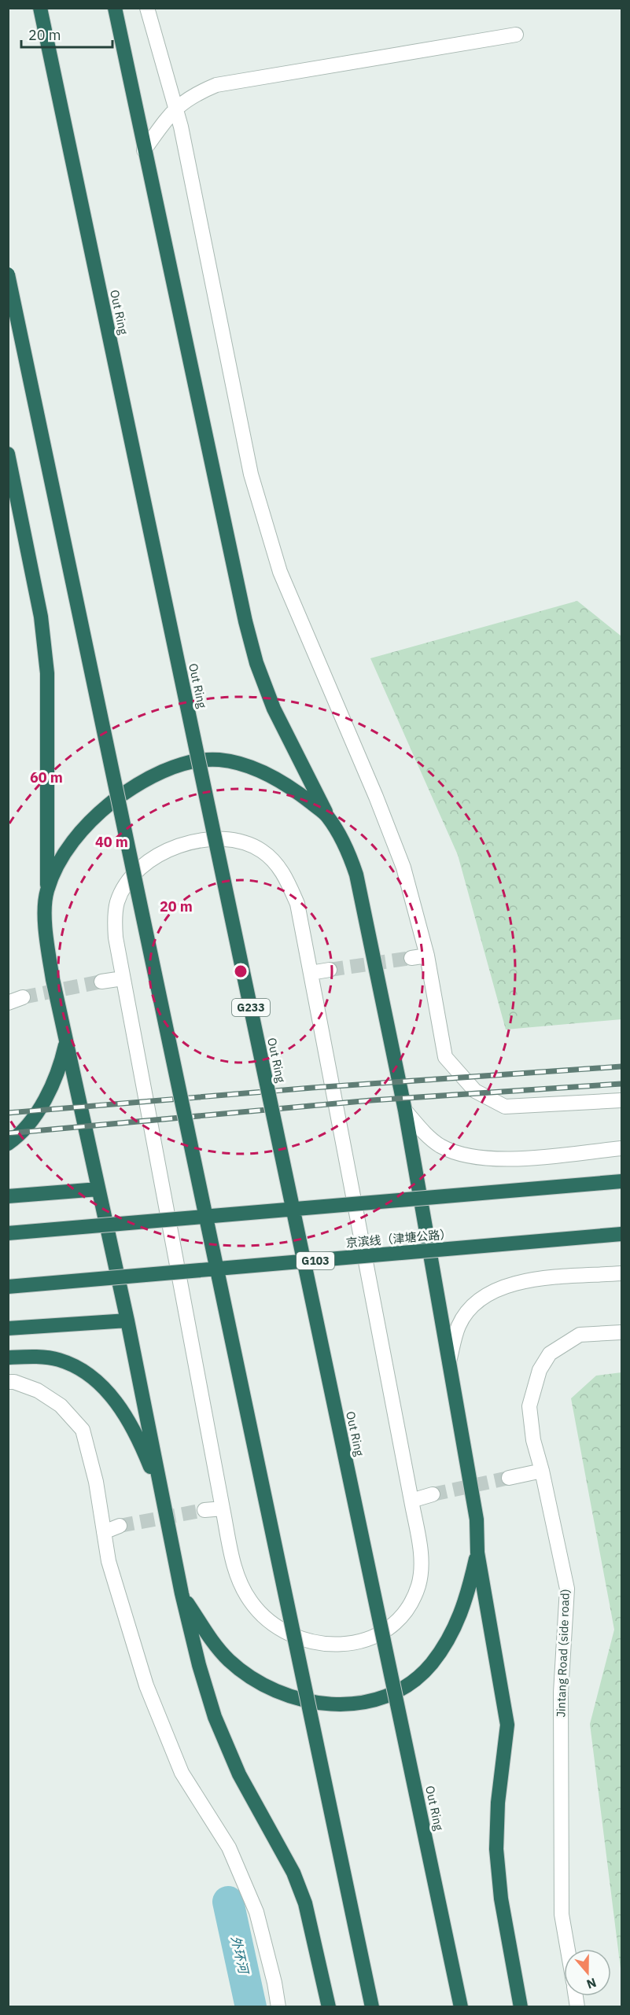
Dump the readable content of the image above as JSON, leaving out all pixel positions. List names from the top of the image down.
{
  "streets": {
    "highway": [
      "Out Ring",
      "G233",
      "京滨线（津塘公路）",
      "G103"
    ],
    "street": ["Jintang Road (side road)"]
  },
  "water": ["外环河"],
  "scale_bar": "20 m",
  "north": "bottom",
  "rings": ["60 m", "40 m", "20 m"]
}
